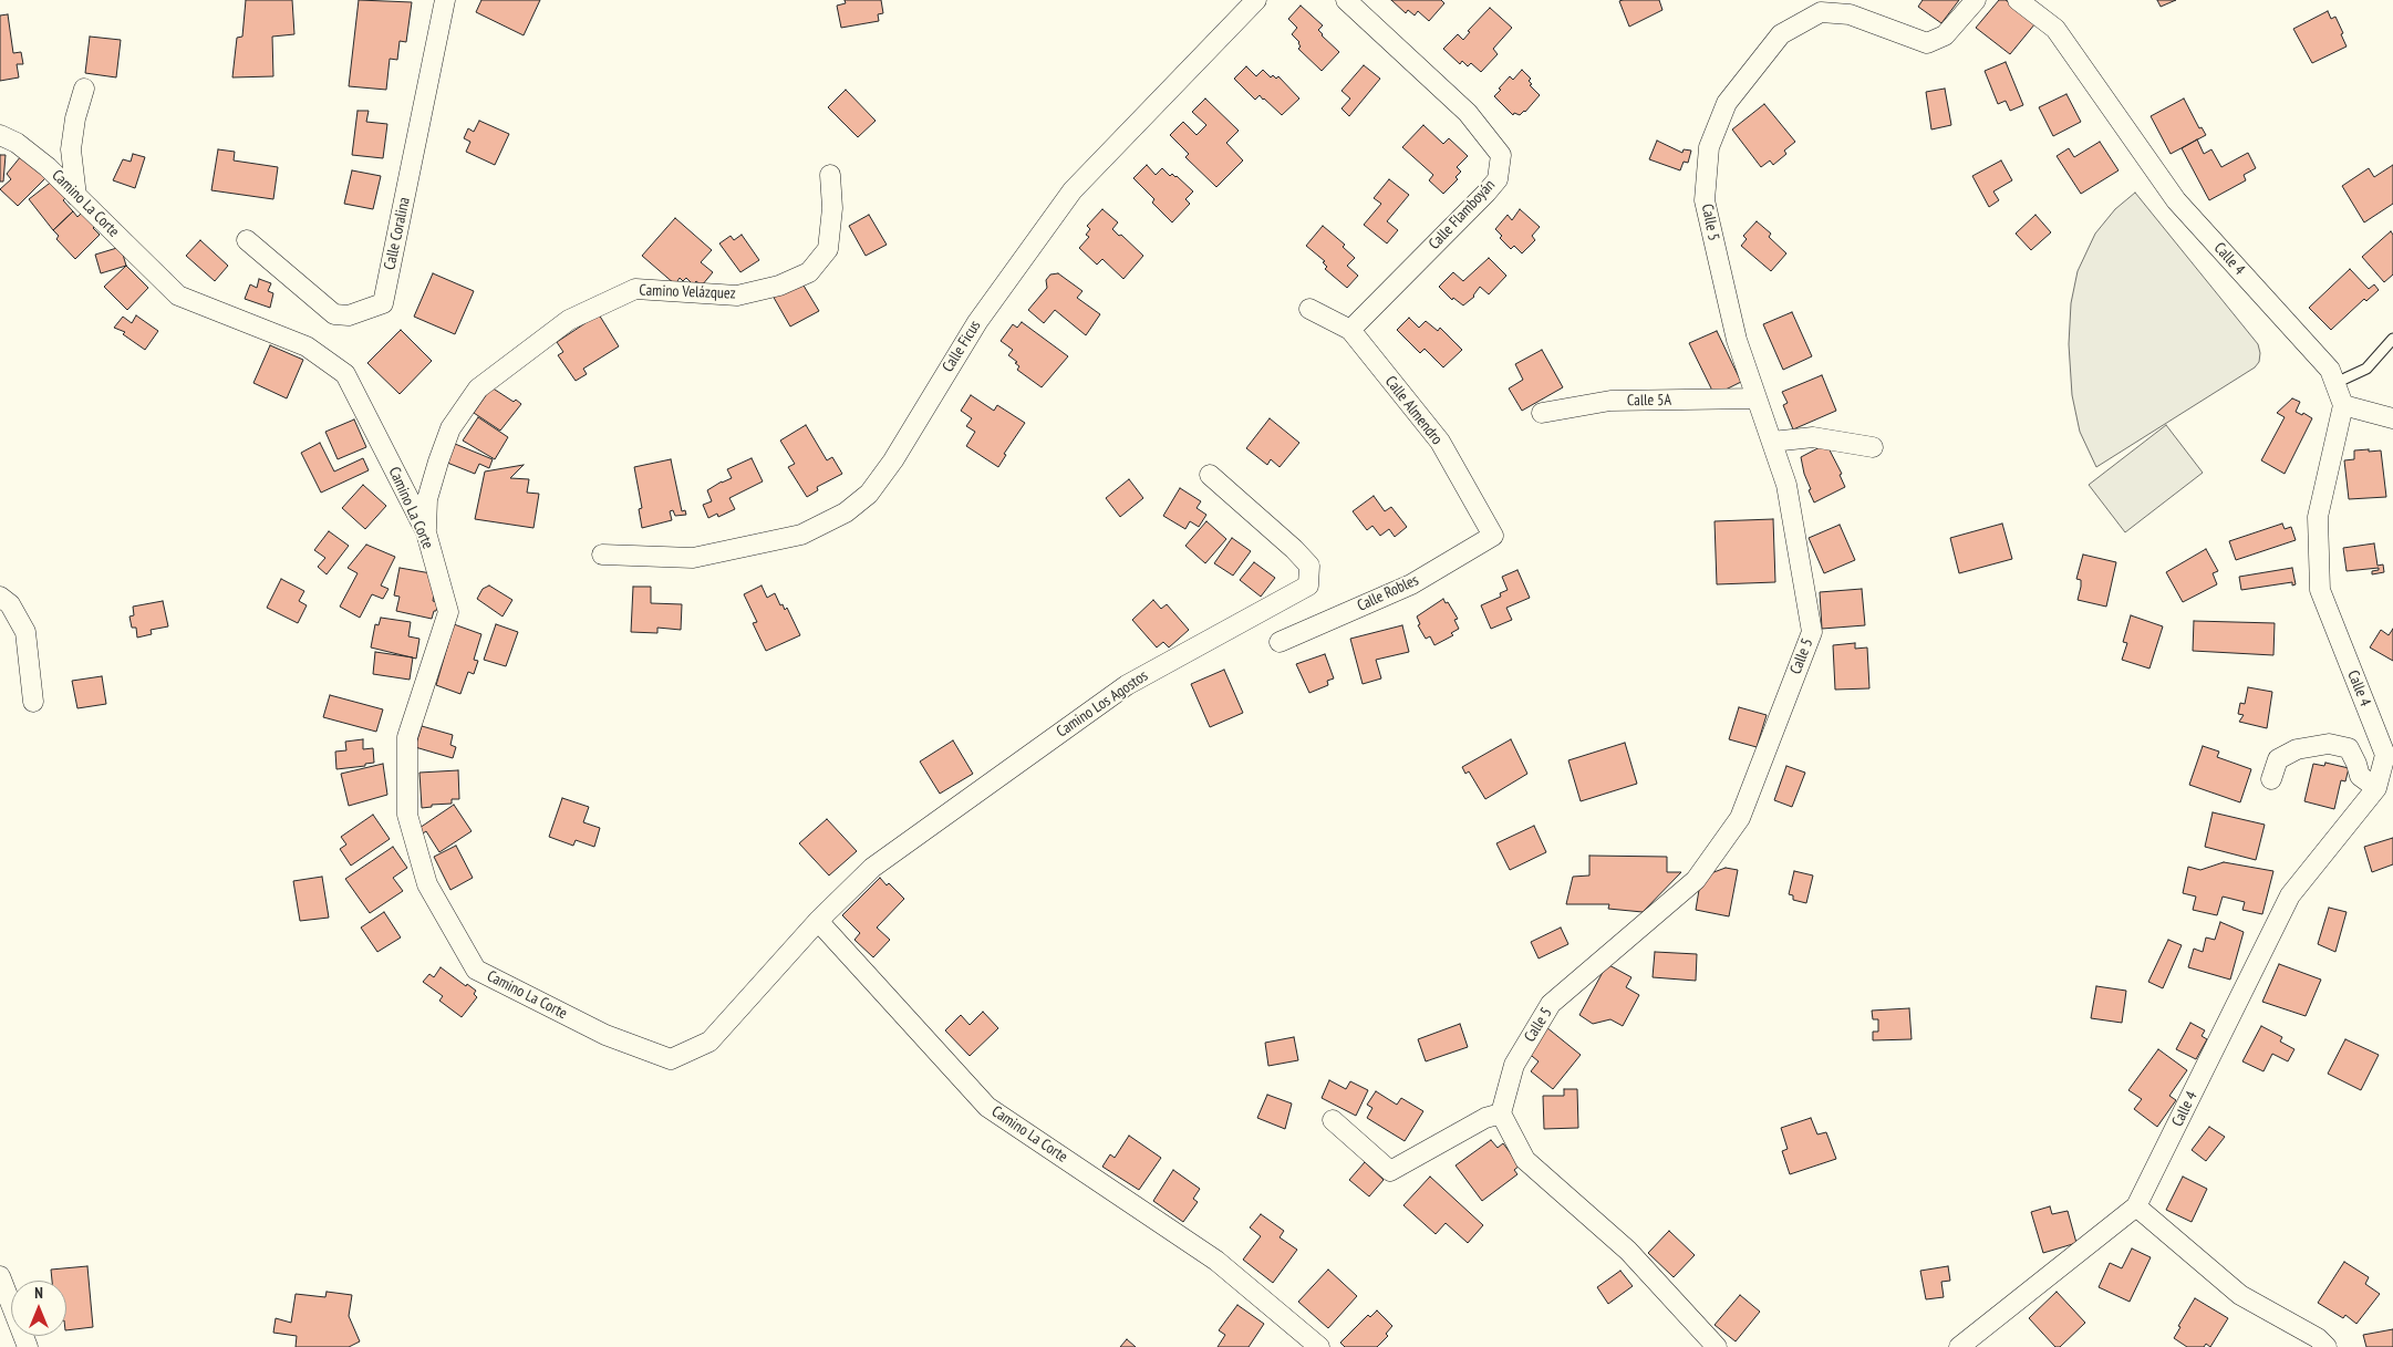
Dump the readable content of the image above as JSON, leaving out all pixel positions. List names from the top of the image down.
{
  "streets": {
    "street": [
      "Camino La Corte",
      "Calle Flamboyán",
      "Calle 5",
      "Calle Coralina",
      "Calle 4",
      "Camino Velázquez",
      "Calle Ficus",
      "Calle 5A",
      "Calle Almendro",
      "Calle Robles",
      "Camino Los Agostos"
    ]
  },
  "crossings": [
    ["Camino La Corte", "Camino Velázquez"],
    ["Camino La Corte", "Camino Los Agostos"],
    ["Calle Flamboyán", "Calle Almendro"],
    ["Calle 5", "Calle 5A"],
    ["Calle Almendro", "Calle Robles"]
  ],
  "north": "top"
}
